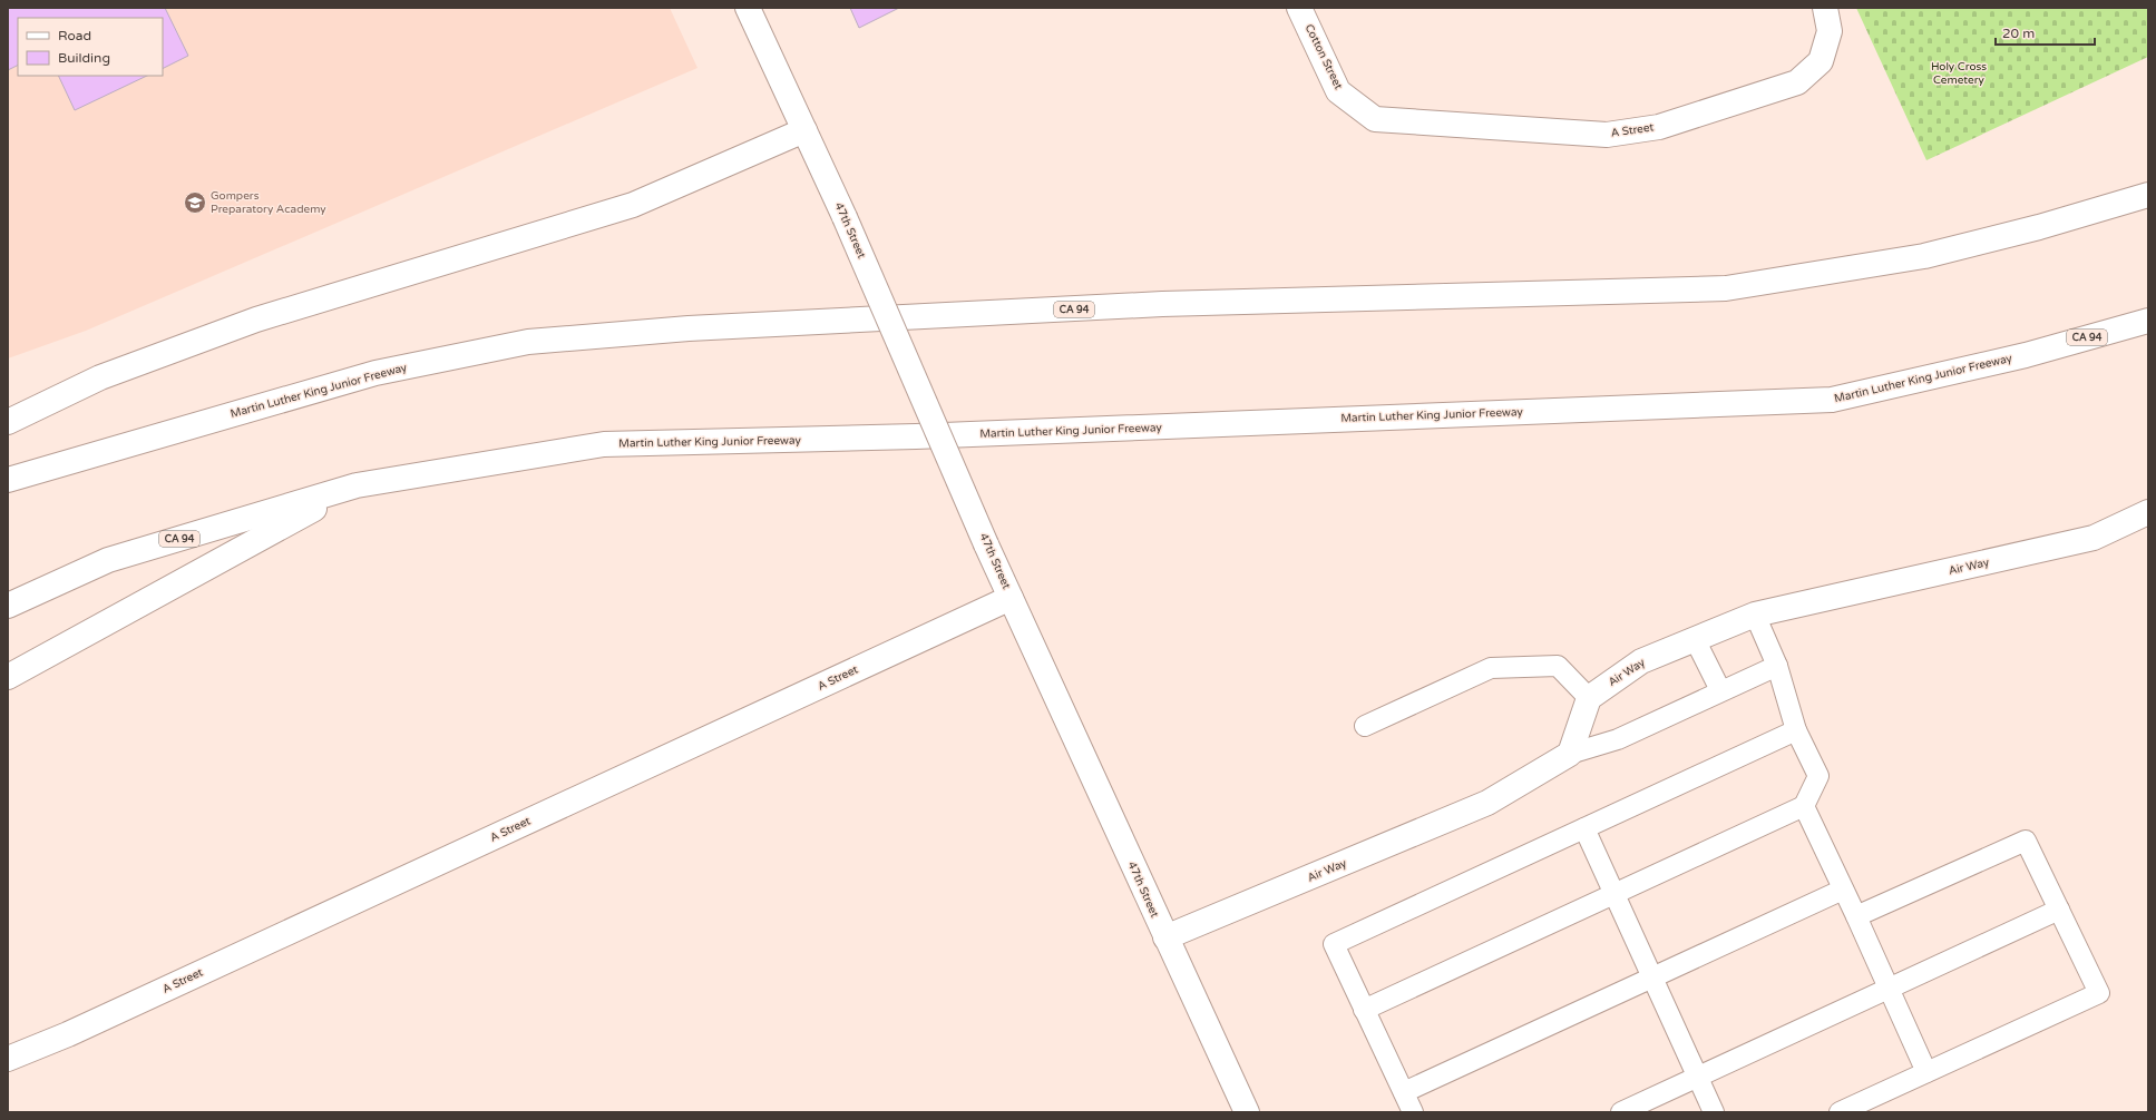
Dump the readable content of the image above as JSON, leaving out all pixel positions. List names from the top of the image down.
{
  "streets": {
    "main road": [
      "Cotton Street",
      "A Street",
      "47th Street",
      "CA 94",
      "Martin Luther King Junior Freeway",
      "Air Way"
    ]
  },
  "crossings": [
    ["Cotton Street", "A Street"],
    ["A Street", "47th Street"],
    ["47th Street", "Air Way"]
  ],
  "parks": ["Holy Cross Cemetery"],
  "places": {
    "school or university": ["Gompers Preparatory Academy"]
  },
  "legend": ["Road", "Building"],
  "scale_bar": "20 m"
}
